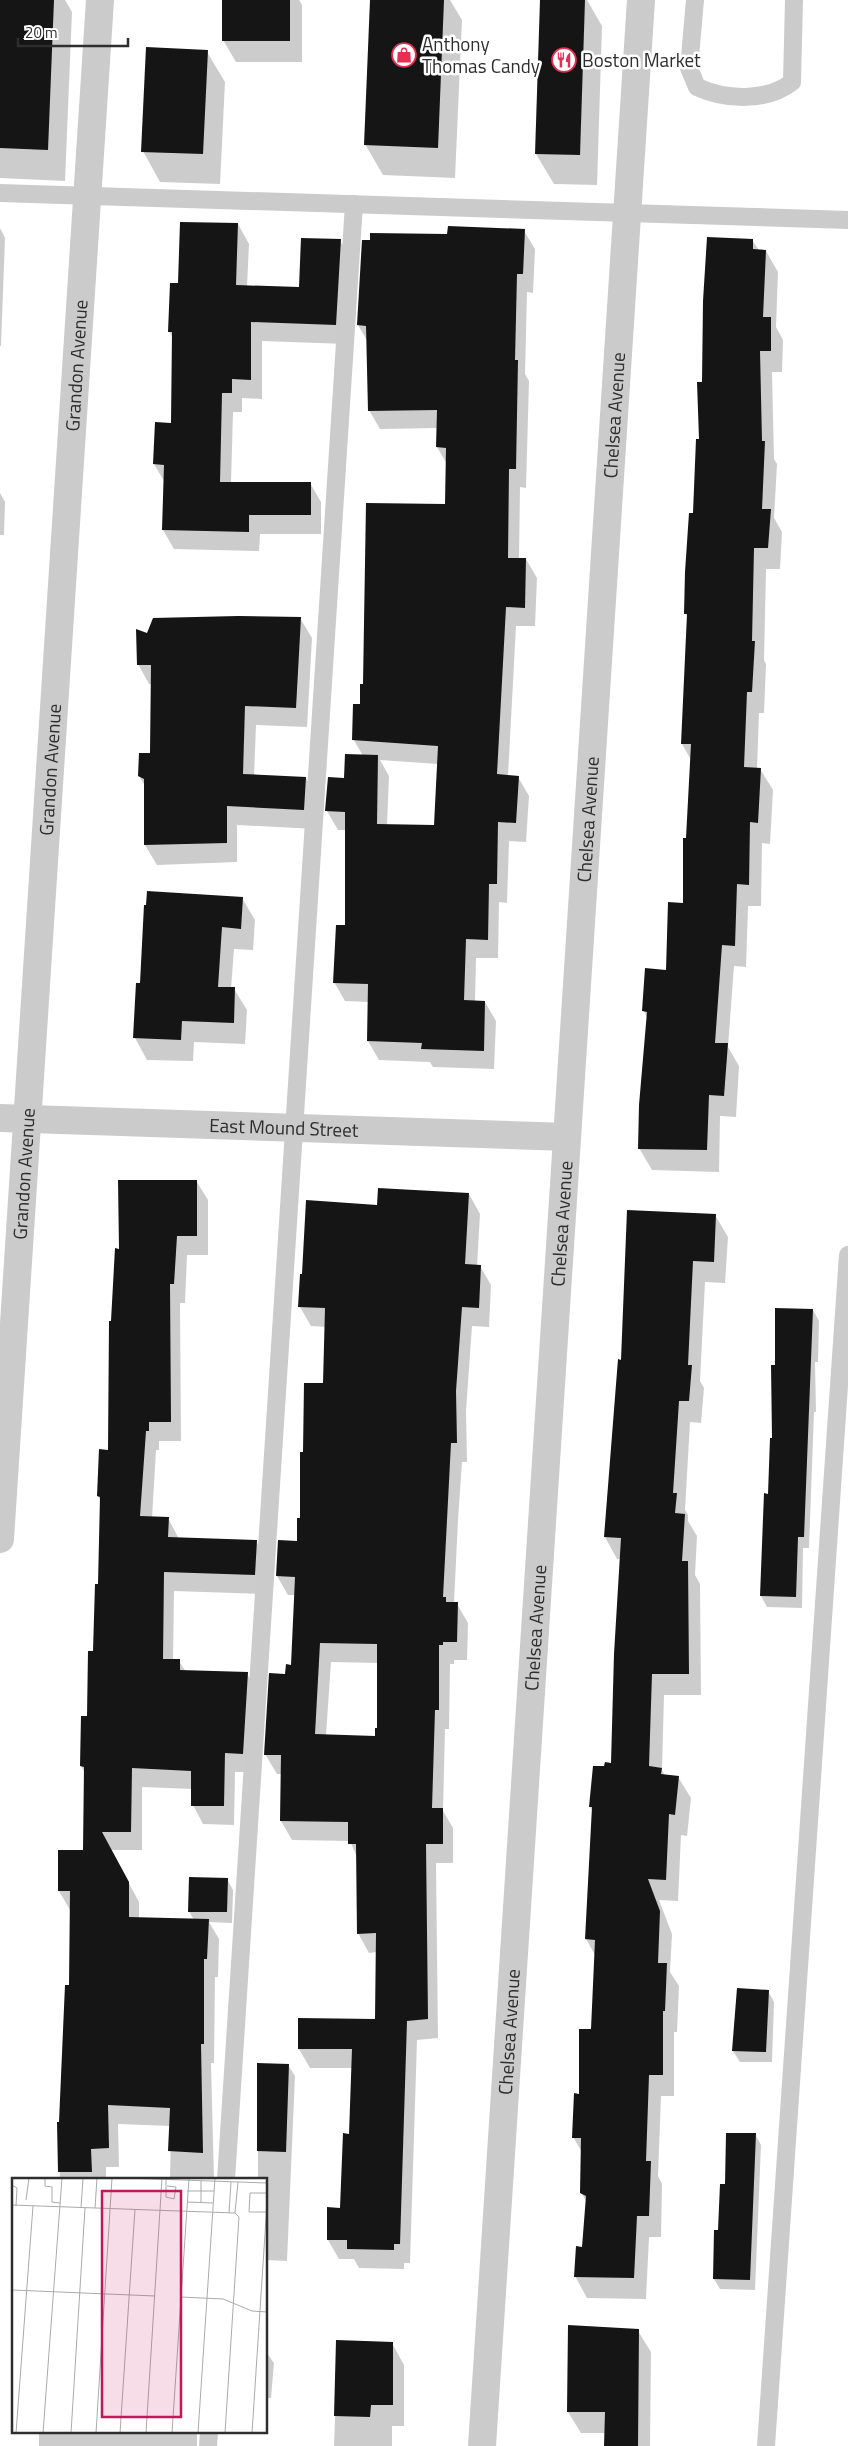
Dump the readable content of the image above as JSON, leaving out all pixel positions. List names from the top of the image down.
{
  "streets": {
    "street": ["Grandon Avenue", "Chelsea Avenue", "East Mound Street"]
  },
  "crossings": [
    ["Grandon Avenue", "East Mound Street"],
    ["Chelsea Avenue", "East Mound Street"]
  ],
  "places": {
    "shop": ["Anthony Thomas Candy"],
    "restaurant": ["Boston Market"]
  },
  "scale_bar": "20 m"
}
